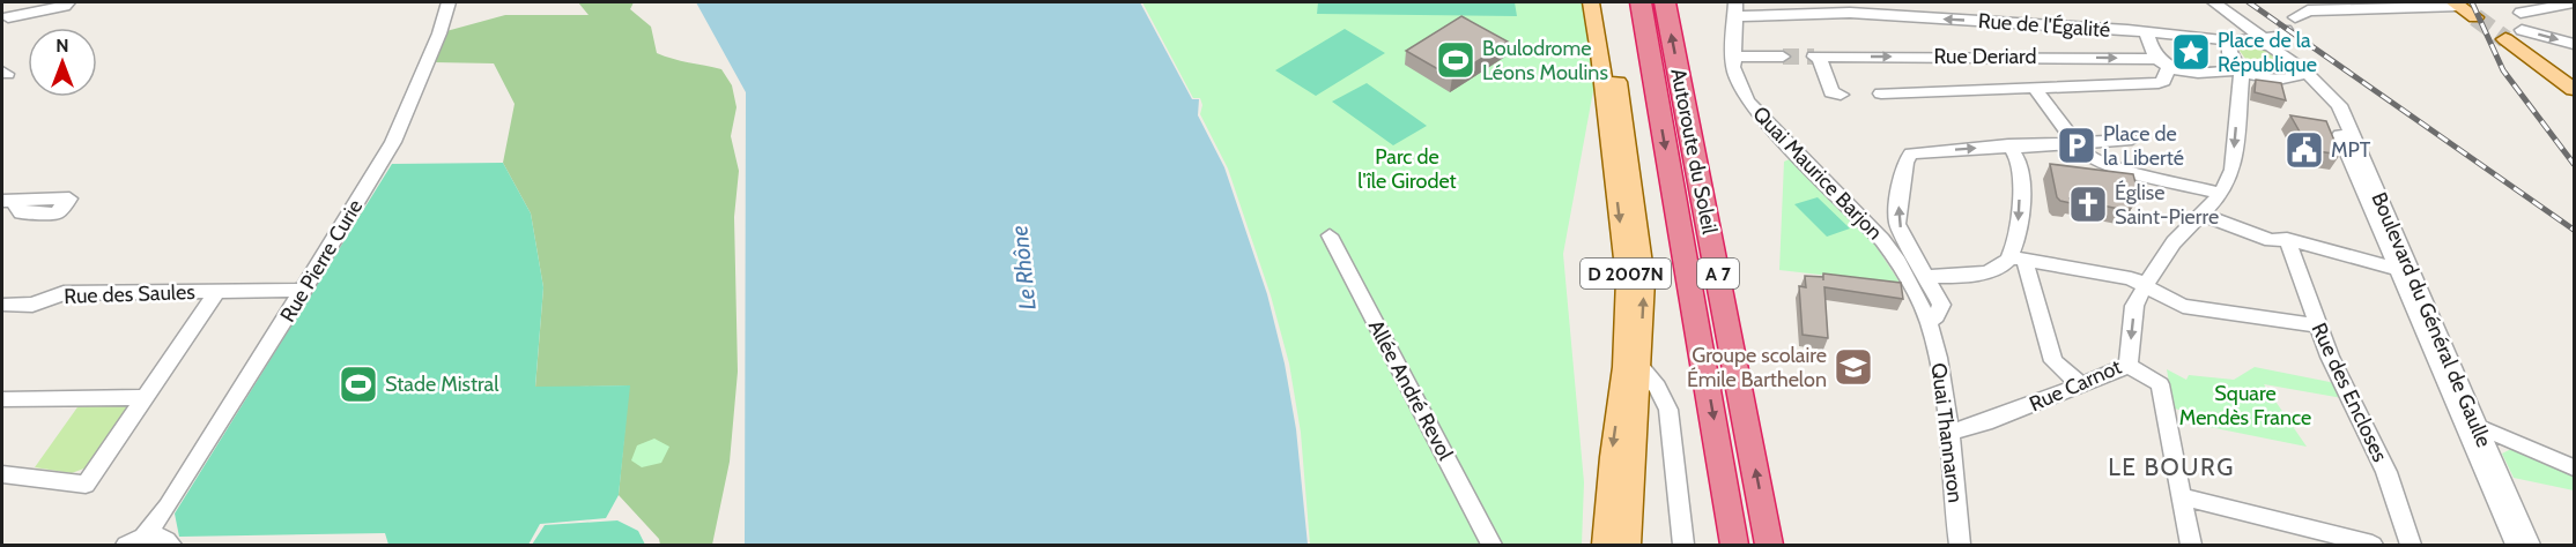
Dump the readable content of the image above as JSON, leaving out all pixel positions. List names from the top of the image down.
{
  "streets": {
    "highway": ["Autoroute du Soleil", "A 7"],
    "main road": ["D 2007N"],
    "street": [
      "Rue de l'Égalité",
      "Rue Deriard",
      "Quai Maurice Barjon",
      "Rue Pierre Curie",
      "Rue des Saules",
      "Boulevard du Général de Gaulle",
      "Rue Carnot",
      "Allée André Revol",
      "Rue des Encloses",
      "Quai Thannaron"
    ]
  },
  "crossings": [
    ["Rue de l'Égalité", "Quai Maurice Barjon"],
    ["Quai Maurice Barjon", "Quai Thannaron"],
    ["Rue Pierre Curie", "Rue des Saules"],
    ["Rue Carnot", "Quai Thannaron"]
  ],
  "one_way": ["Rue Carnot"],
  "districts": ["LE BOURG"],
  "water": ["Le Rhône"],
  "parks": ["Parc de l'île Girodet", "Square Mendès France"],
  "places": {
    "place": ["Place de la République"],
    "sports": ["Boulodrome Léons Moulins", "Stade Mistral"],
    "parking": ["Place de la Liberté"],
    "public building": ["MPT"],
    "church": ["Église Saint-Pierre"],
    "school or university": ["Groupe scolaire Émile Barthelon"]
  },
  "north": "top"
}
